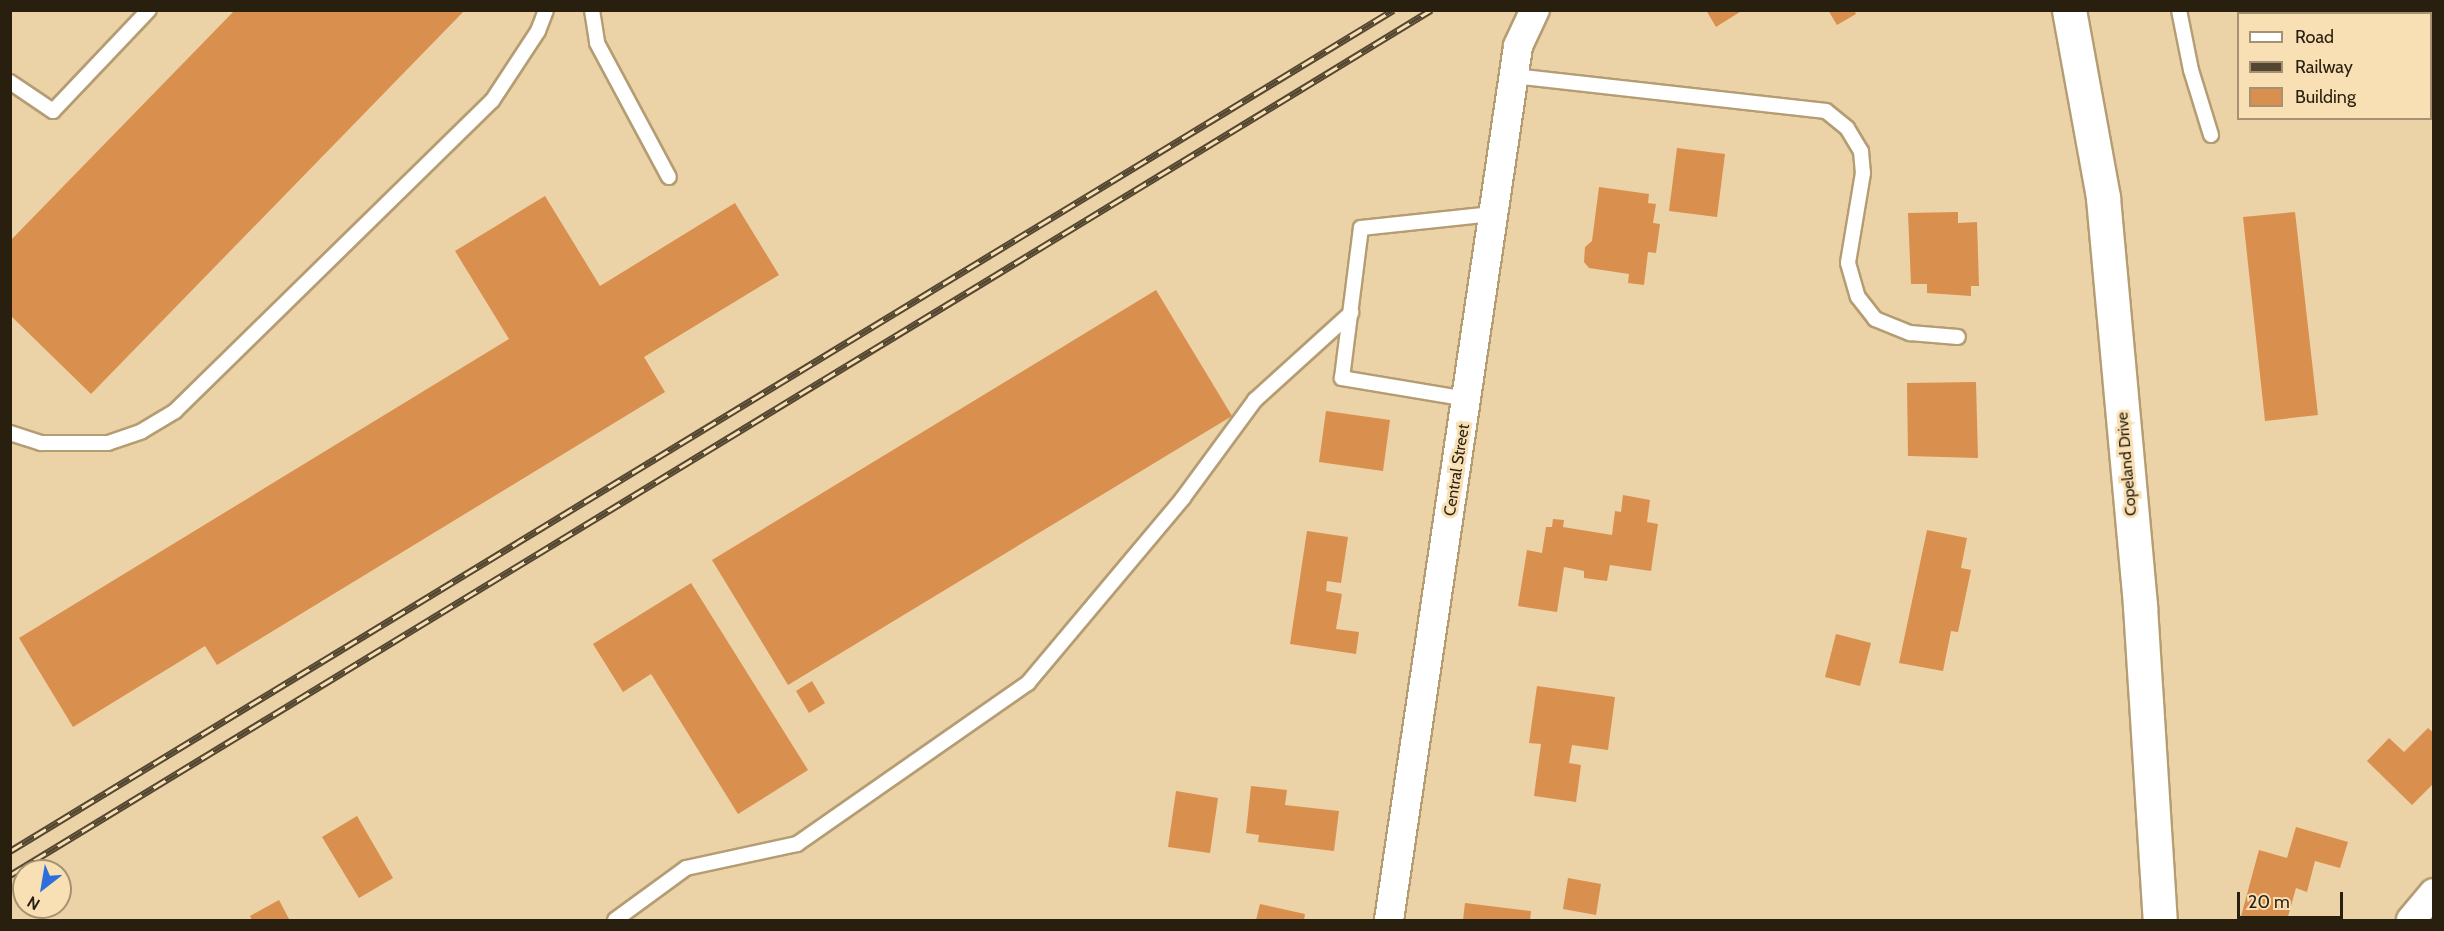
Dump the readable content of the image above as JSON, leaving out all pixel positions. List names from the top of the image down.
{
  "streets": {
    "main road": ["Copeland Drive"],
    "street": ["Central Street"]
  },
  "legend": ["Road", "Railway", "Building"],
  "scale_bar": "20 m",
  "north": "bottom left"
}
